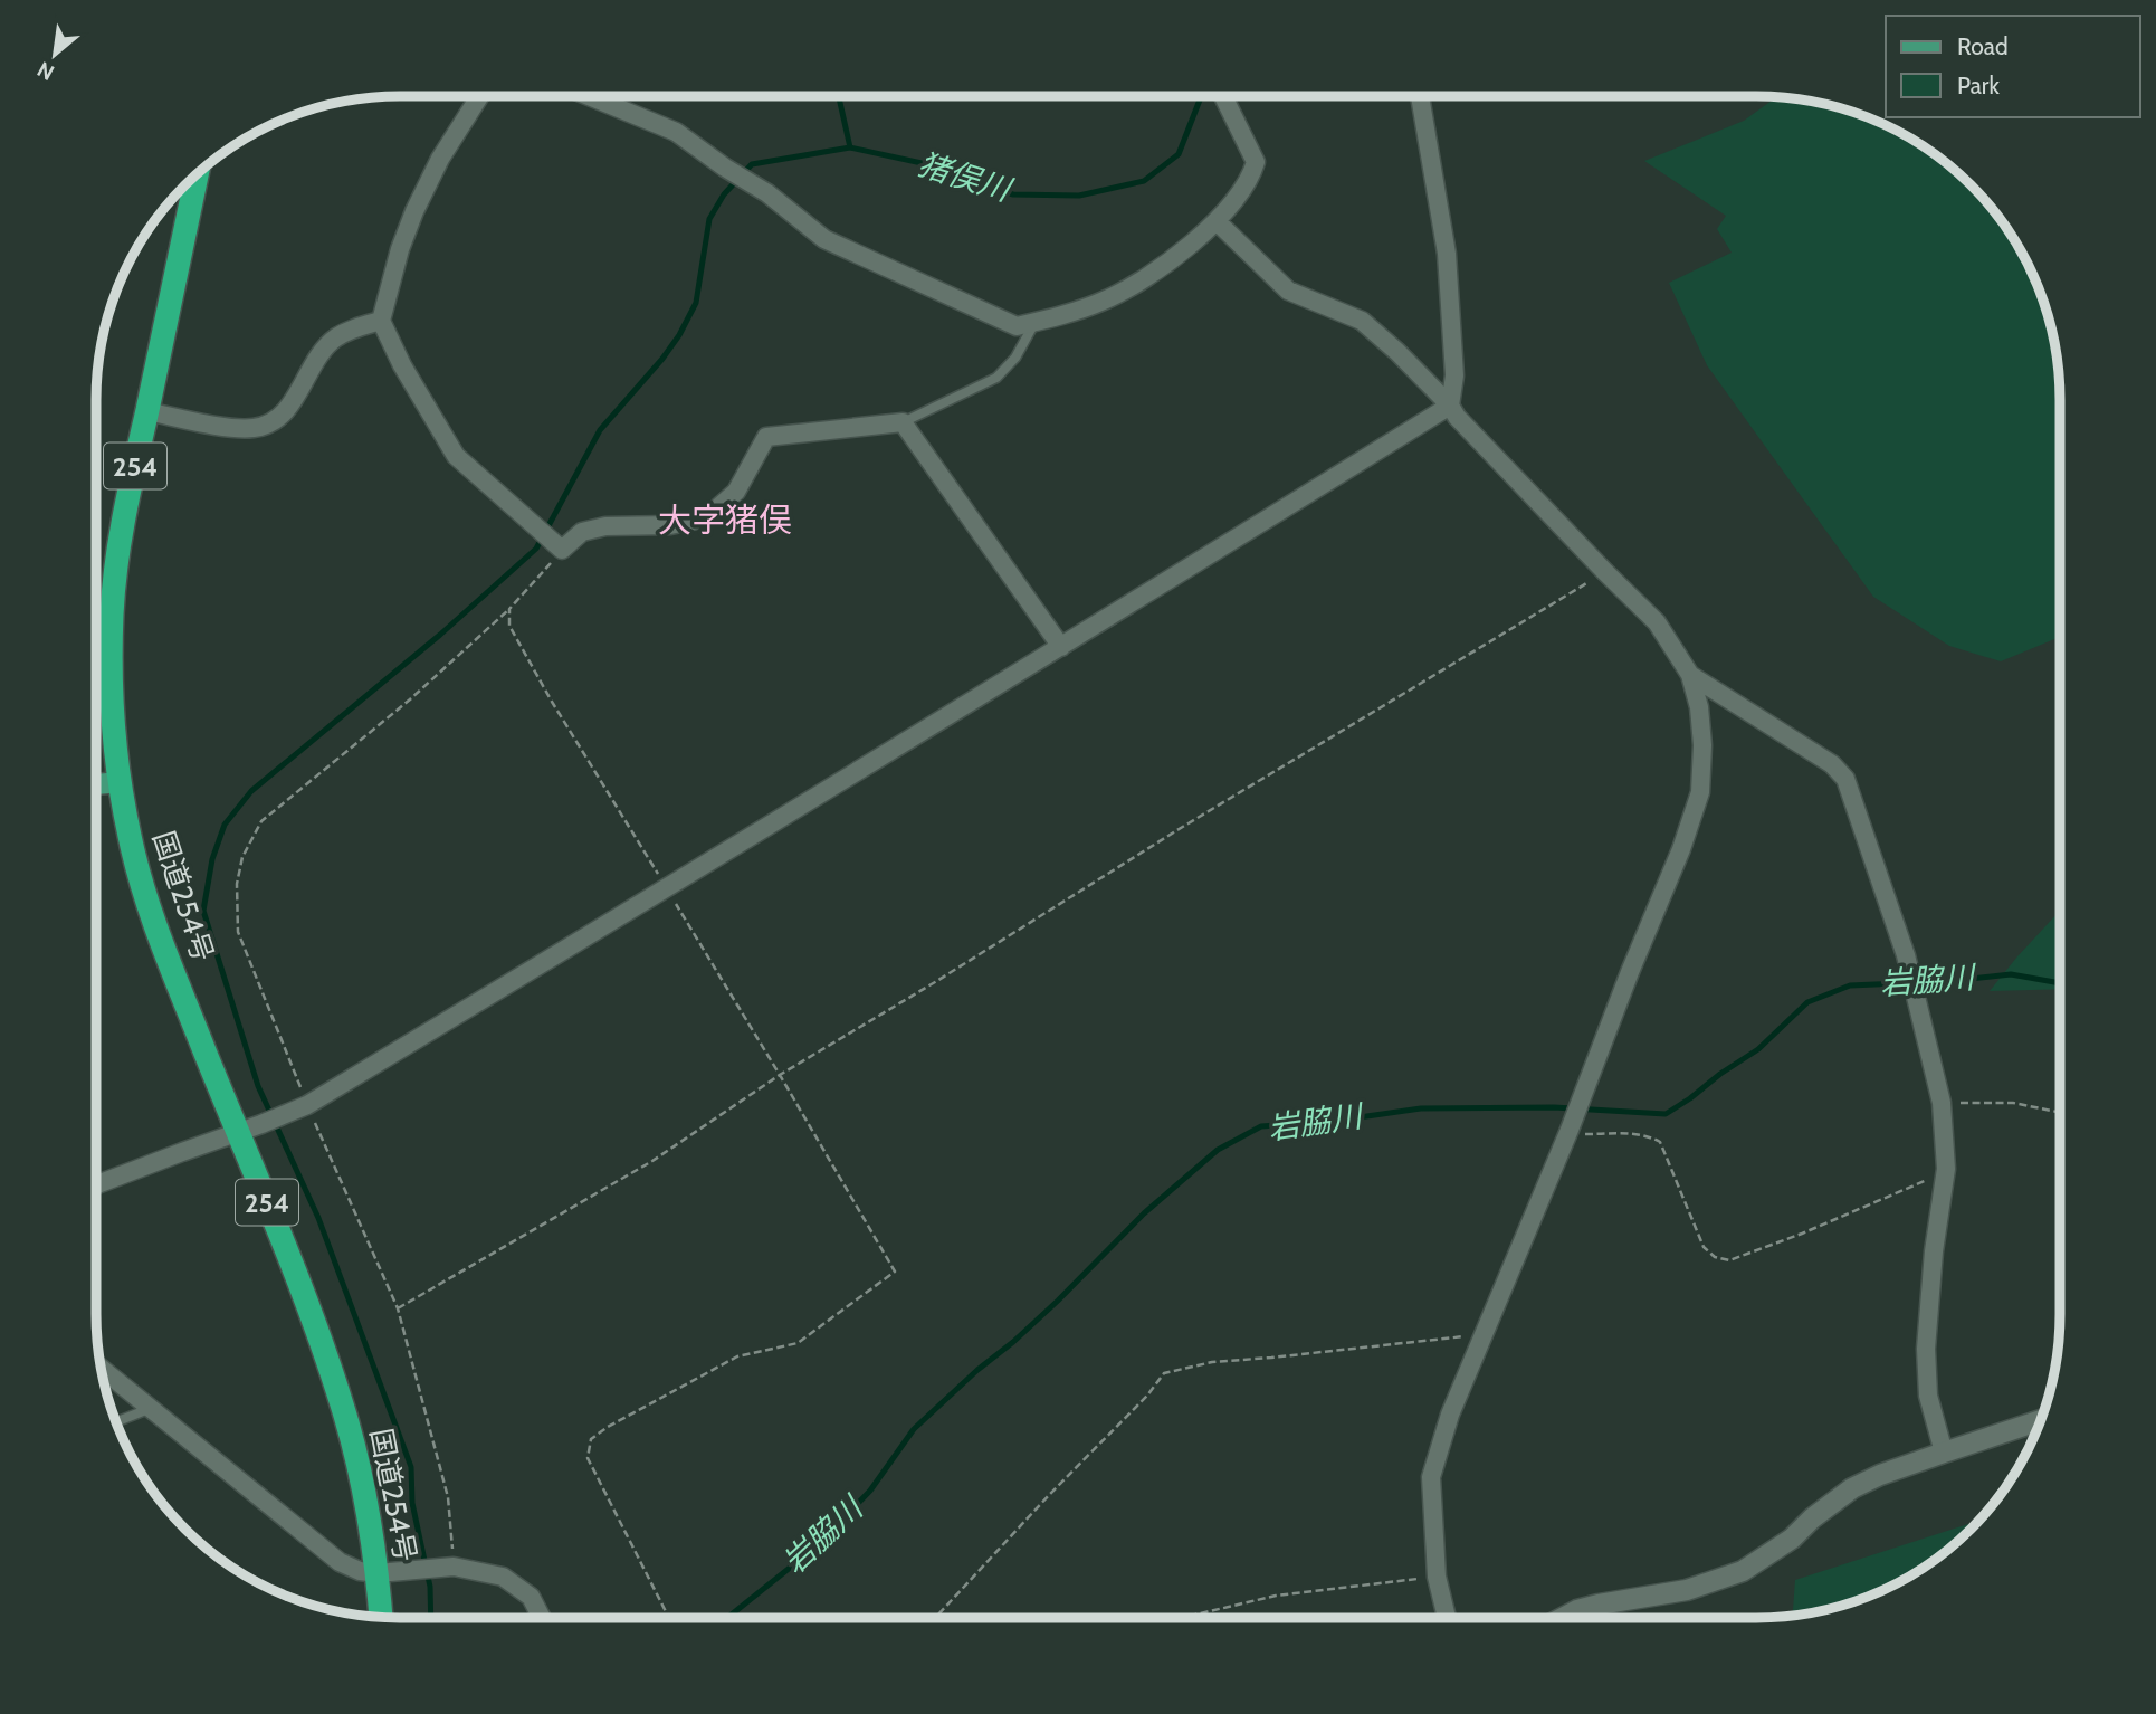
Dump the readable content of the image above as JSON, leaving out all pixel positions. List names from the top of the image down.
{
  "streets": {
    "highway": ["254", "国道254号"]
  },
  "districts": ["大字猪俣"],
  "water": ["猪俣川", "岩脇川"],
  "legend": ["Road", "Park"],
  "north": "bottom left"
}
